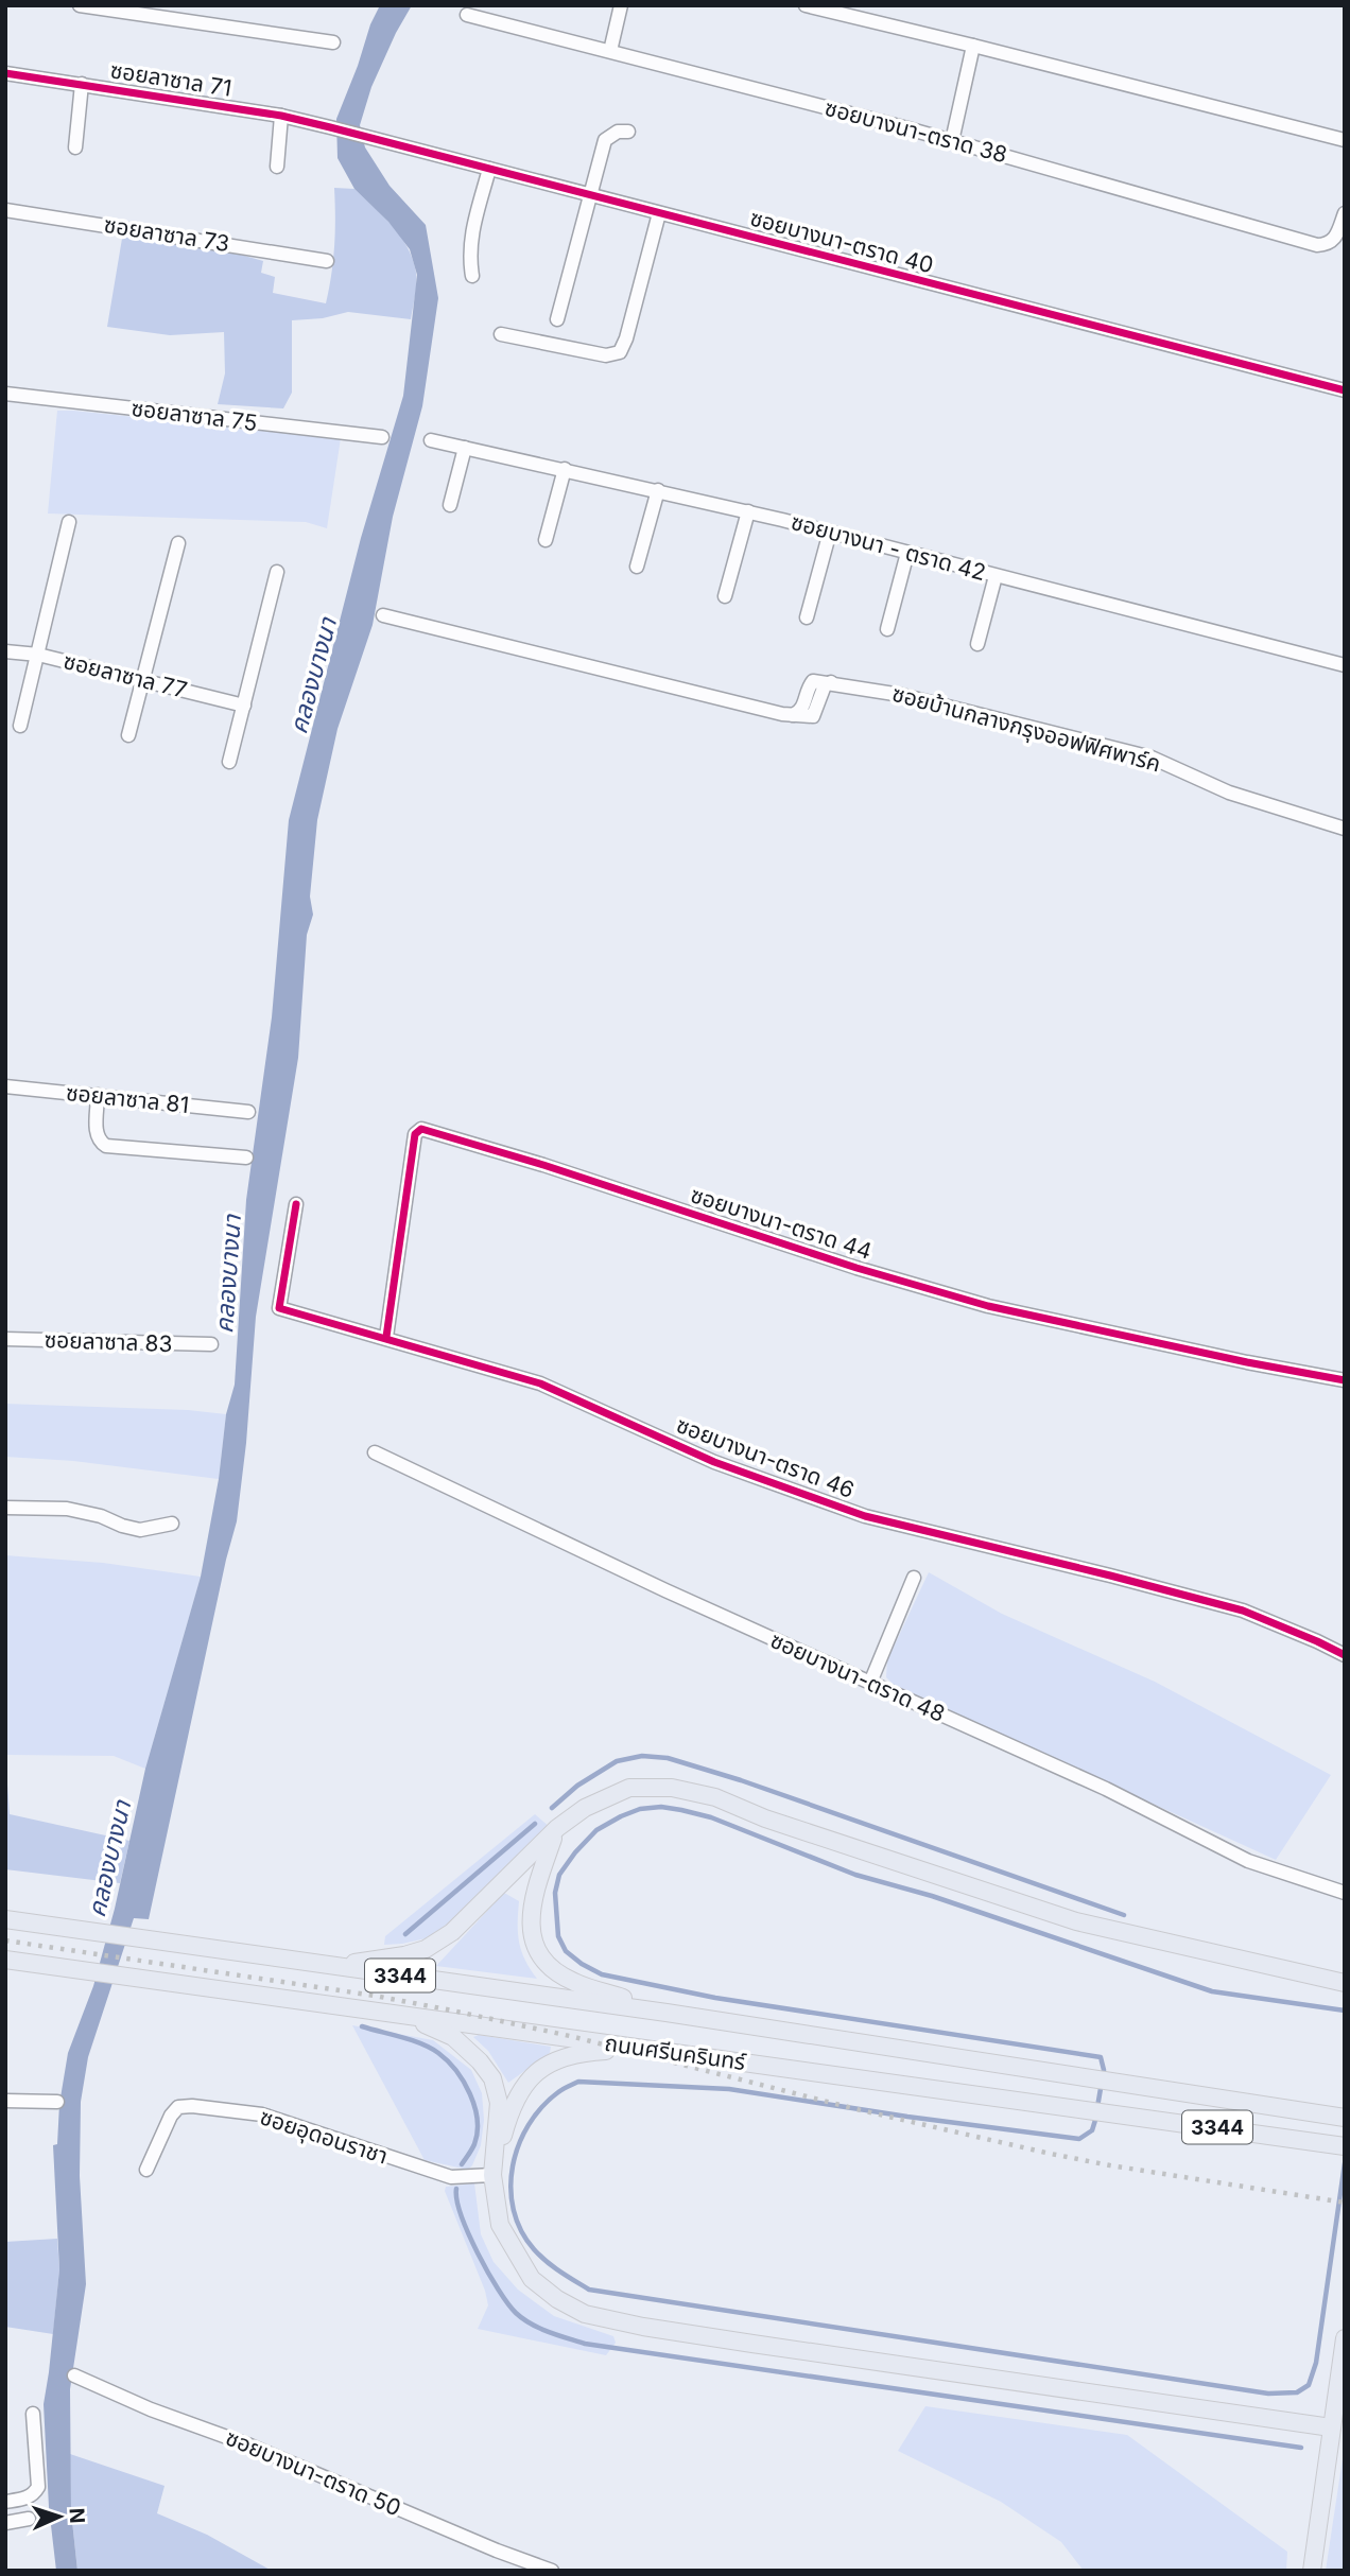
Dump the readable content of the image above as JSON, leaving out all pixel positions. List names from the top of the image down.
{
  "streets": {
    "main road": ["3344", "ถนนศรีนครินทร์"],
    "street": [
      "ซอยลาซาล 71",
      "ซอยบางนา-ตราด 38",
      "ซอยลาซาล 73",
      "ซอยบางนา-ตราด 40",
      "ซอยลาซาล 75",
      "ซอยบางนา - ตราด 42",
      "ซอยลาซาล 77",
      "ซอยบ้านกลางกรุงออฟฟิศพาร์ค",
      "ซอยลาซาล 81",
      "ซอยบางนา-ตราด 44",
      "ซอยลาซาล 83",
      "ซอยบางนา-ตราด 46",
      "ซอยบางนา-ตราด 48",
      "ซอยอุดอนราชา",
      "ซอยบางนา-ตราด 50"
    ]
  },
  "crossings": [
    ["ซอยลาซาล 71", "ซอยบางนา-ตราด 40"],
    ["ซอยบางนา-ตราด 44", "ซอยบางนา-ตราด 46"]
  ],
  "water": ["คลองบางนา"],
  "north": "right"
}
